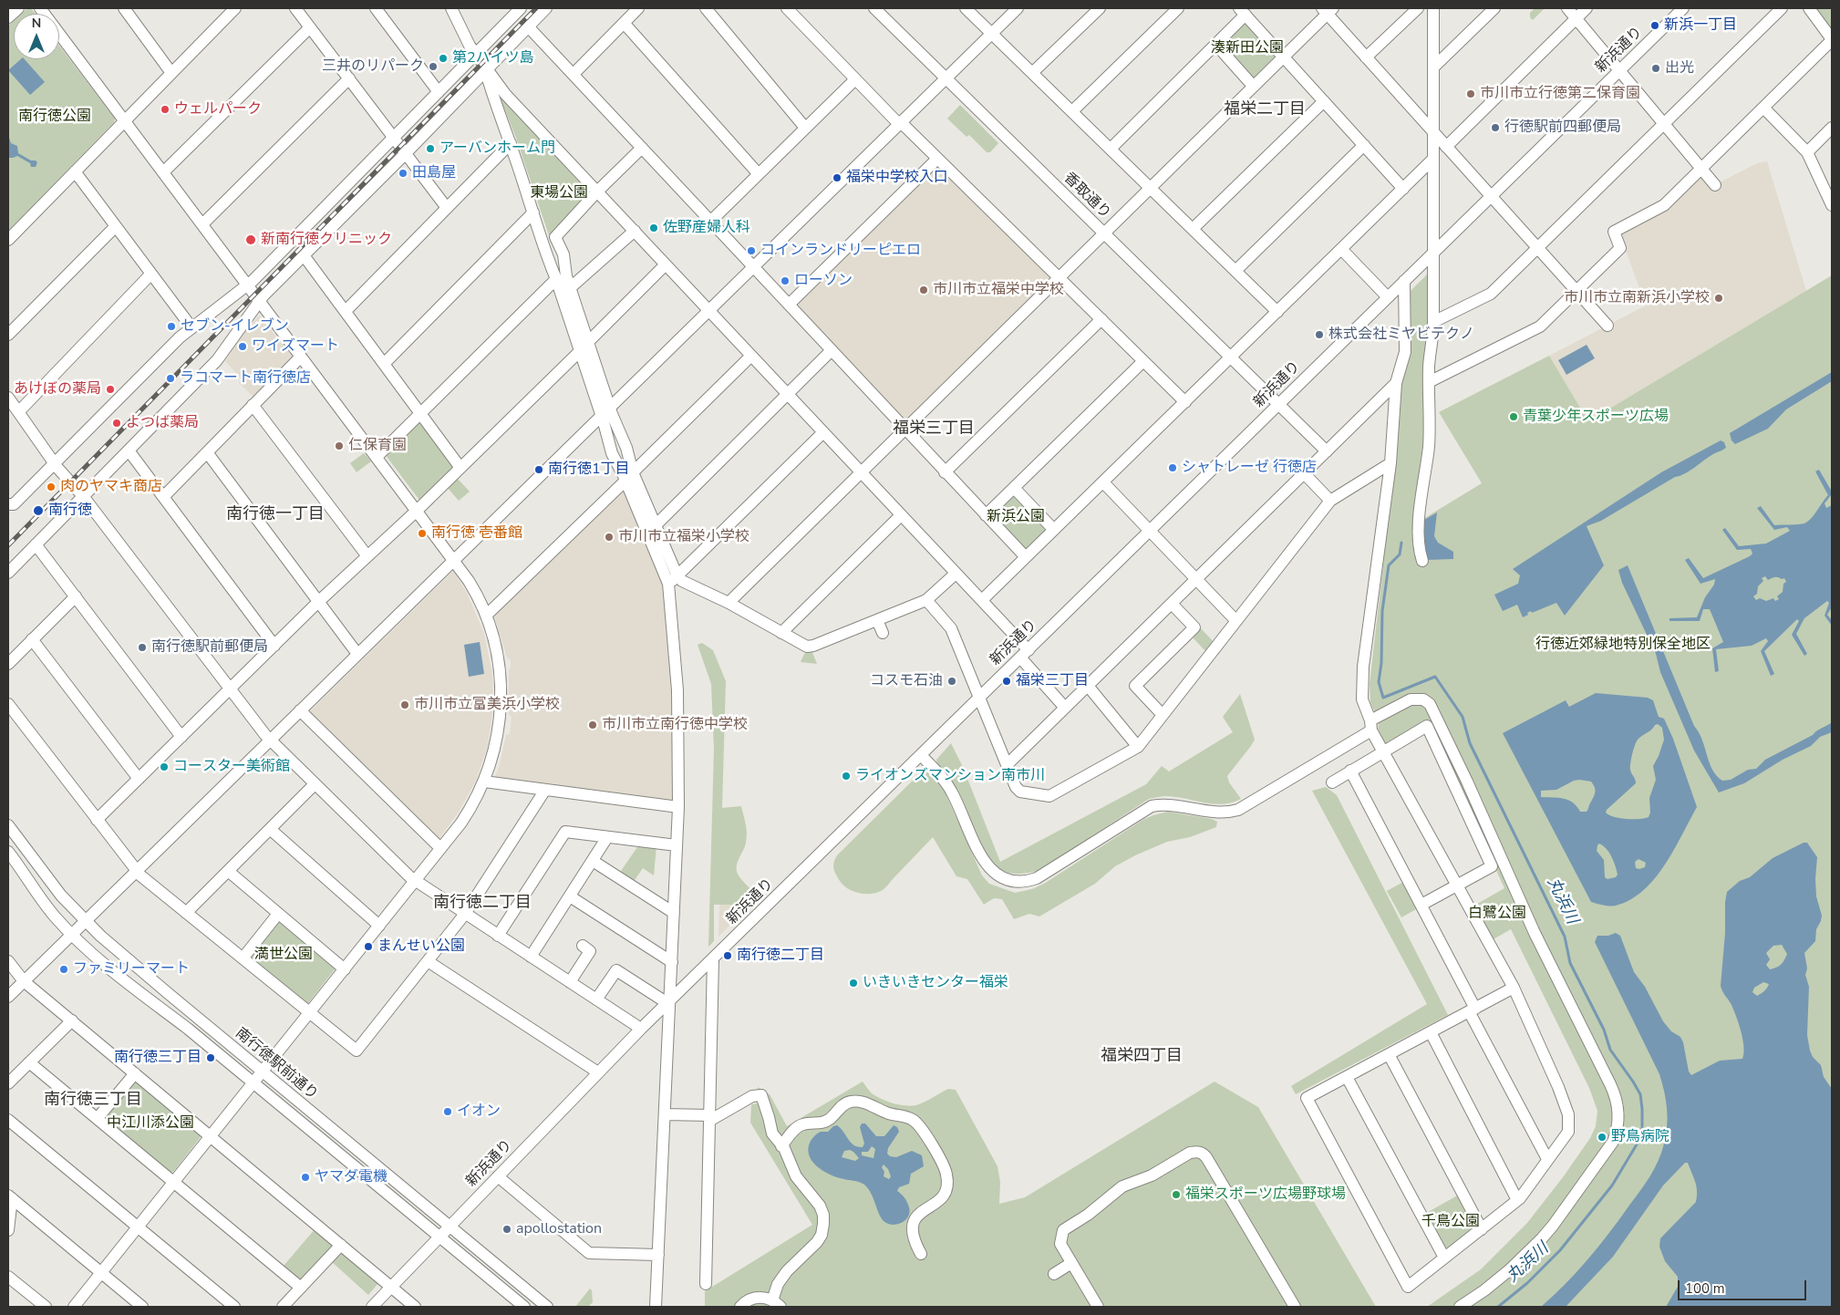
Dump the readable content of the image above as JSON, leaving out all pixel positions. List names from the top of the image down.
{
  "streets": {
    "street": ["新浜通り", "香取通り", "南行徳駅前通り"]
  },
  "crossings": [
    ["新浜通り", "香取通り"],
    ["新浜通り", "南行徳駅前通り"]
  ],
  "districts": [
    "福栄二丁目",
    "福栄三丁目",
    "南行徳一丁目",
    "南行徳二丁目",
    "福栄四丁目",
    "南行徳三丁目"
  ],
  "water": ["丸浜川"],
  "parks": [
    "湊新田公園",
    "南行徳公園",
    "東場公園",
    "新浜公園",
    "行徳近郊緑地特別保全地区",
    "白鷺公園",
    "満世公園",
    "中江川添公園",
    "千鳥公園"
  ],
  "places": [
    "新浜一丁目",
    "第2ハイツ島",
    "三井のリパーク",
    "出光",
    "市川市立行徳第二保育園",
    "ウェルパーク",
    "行徳駅前四郵便局",
    "アーバンホーム門",
    "田島屋",
    "福栄中学校入口",
    "佐野産婦人科",
    "新南行徳クリニック",
    "コインランドリーピエロ",
    "ローソン",
    "市川市立福栄中学校",
    "市川市立南新浜小学校",
    "セブン-イレブン",
    "株式会社ミヤビテクノ",
    "ワイズマート",
    "ラコマート南行徳店",
    "あけぼの薬局",
    "青葉少年スポーツ広場",
    "よつば薬局",
    "仁保育園",
    "シャトレーゼ 行徳店",
    "南行徳1丁目",
    "肉のヤマキ商店",
    "南行徳",
    "南行徳 壱番館",
    "市川市立福栄小学校",
    "南行徳駅前郵便局",
    "コスモ石油",
    "福栄三丁目",
    "市川市立富美浜小学校",
    "市川市立南行徳中学校",
    "コースター美術館",
    "ライオンズマンション南市川",
    "まんせい公園",
    "南行徳二丁目",
    "ファミリーマート",
    "いきいきセンター福栄",
    "南行徳三丁目",
    "イオン",
    "野鳥病院",
    "ヤマダ電機",
    "福栄スポーツ広場野球場",
    "apollostation"
  ],
  "scale_bar": "100 m",
  "north": "top"
}
